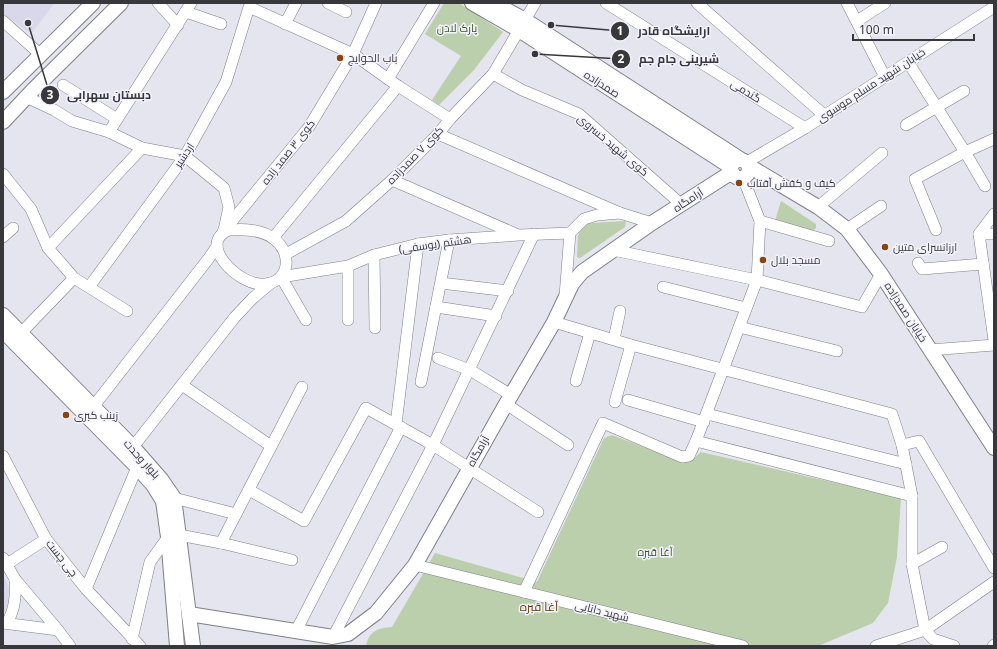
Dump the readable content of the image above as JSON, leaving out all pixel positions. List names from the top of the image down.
{
  "streets": {
    "main road": [
      "صمدزاده",
      "آرامگاه",
      "خیابان صمدزاده",
      "بلوار وحدت"
    ],
    "street": [
      "خیابان شهید مسلم موسوی",
      "گندمی",
      "کوی شهید خسروی",
      "کوی ۳ صمد زاده",
      "اردشیر",
      "کوی ۷ صمدزاده",
      "هشتم (یوسفی)",
      "چی چست",
      "شهید دانایی"
    ]
  },
  "crossings": [
    ["صمدزاده", "خیابان شهید مسلم موسوی"],
    ["صمدزاده", "کوی ۷ صمدزاده"],
    ["صمدزاده", "آرامگاه"],
    ["صمدزاده", "خیابان صمدزاده"],
    ["خیابان شهید مسلم موسوی", "گندمی"],
    ["خیابان شهید مسلم موسوی", "آرامگاه"],
    ["کوی شهید خسروی", "کوی ۷ صمدزاده"],
    ["کوی شهید خسروی", "آرامگاه"],
    ["کوی ۳ صمد زاده", "کوی ۷ صمدزاده"],
    ["کوی ۳ صمد زاده", "هشتم (یوسفی)"],
    ["کوی ۷ صمدزاده", "هشتم (یوسفی)"],
    ["آرامگاه", "بلوار وحدت"],
    ["آرامگاه", "شهید دانایی"],
    ["هشتم (یوسفی)", "بلوار وحدت"]
  ],
  "districts": ["آغا قبره"],
  "parks": ["پارک لادن", "آغا قبره"],
  "places": [
    "دبستان سهرابی",
    "ارایشگاه قادر",
    "شیرینی جام جم",
    "باب الحوایج",
    "کیف و کفش آفتاب",
    "ارزانسرای متین",
    "مسجد بلال",
    "زینب کبری"
  ],
  "scale_bar": "100 m"
}
